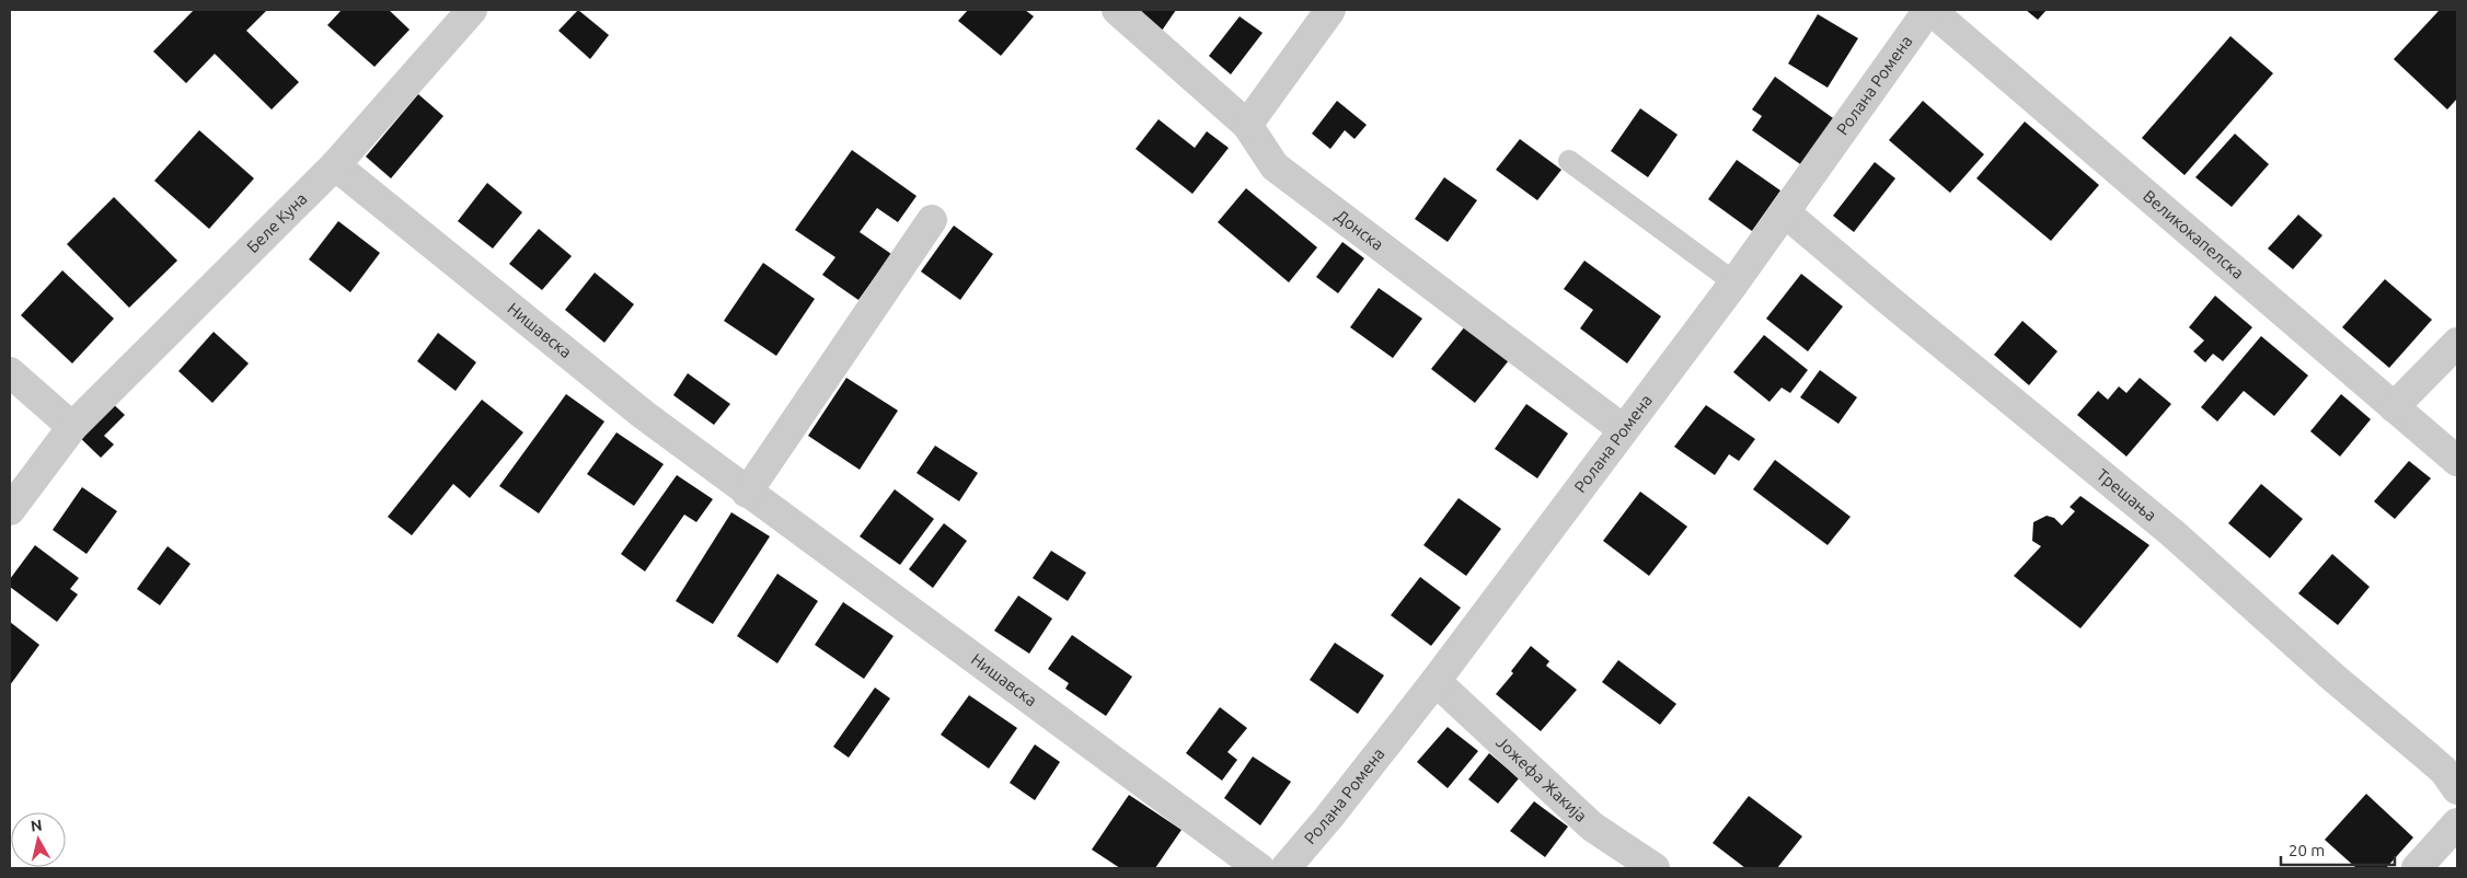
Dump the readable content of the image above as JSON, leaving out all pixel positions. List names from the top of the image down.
{
  "streets": {
    "street": [
      "Ролана Ромена",
      "Беле Куна",
      "Донска",
      "Великокапелска",
      "Нишавска",
      "Трешања",
      "Јожефа Жакија"
    ]
  },
  "crossings": [
    ["Ролана Ромена", "Донска"],
    ["Ролана Ромена", "Великокапелска"],
    ["Ролана Ромена", "Трешања"],
    ["Ролана Ромена", "Јожефа Жакија"],
    ["Беле Куна", "Нишавска"]
  ],
  "scale_bar": "20 m",
  "north": "top"
}
